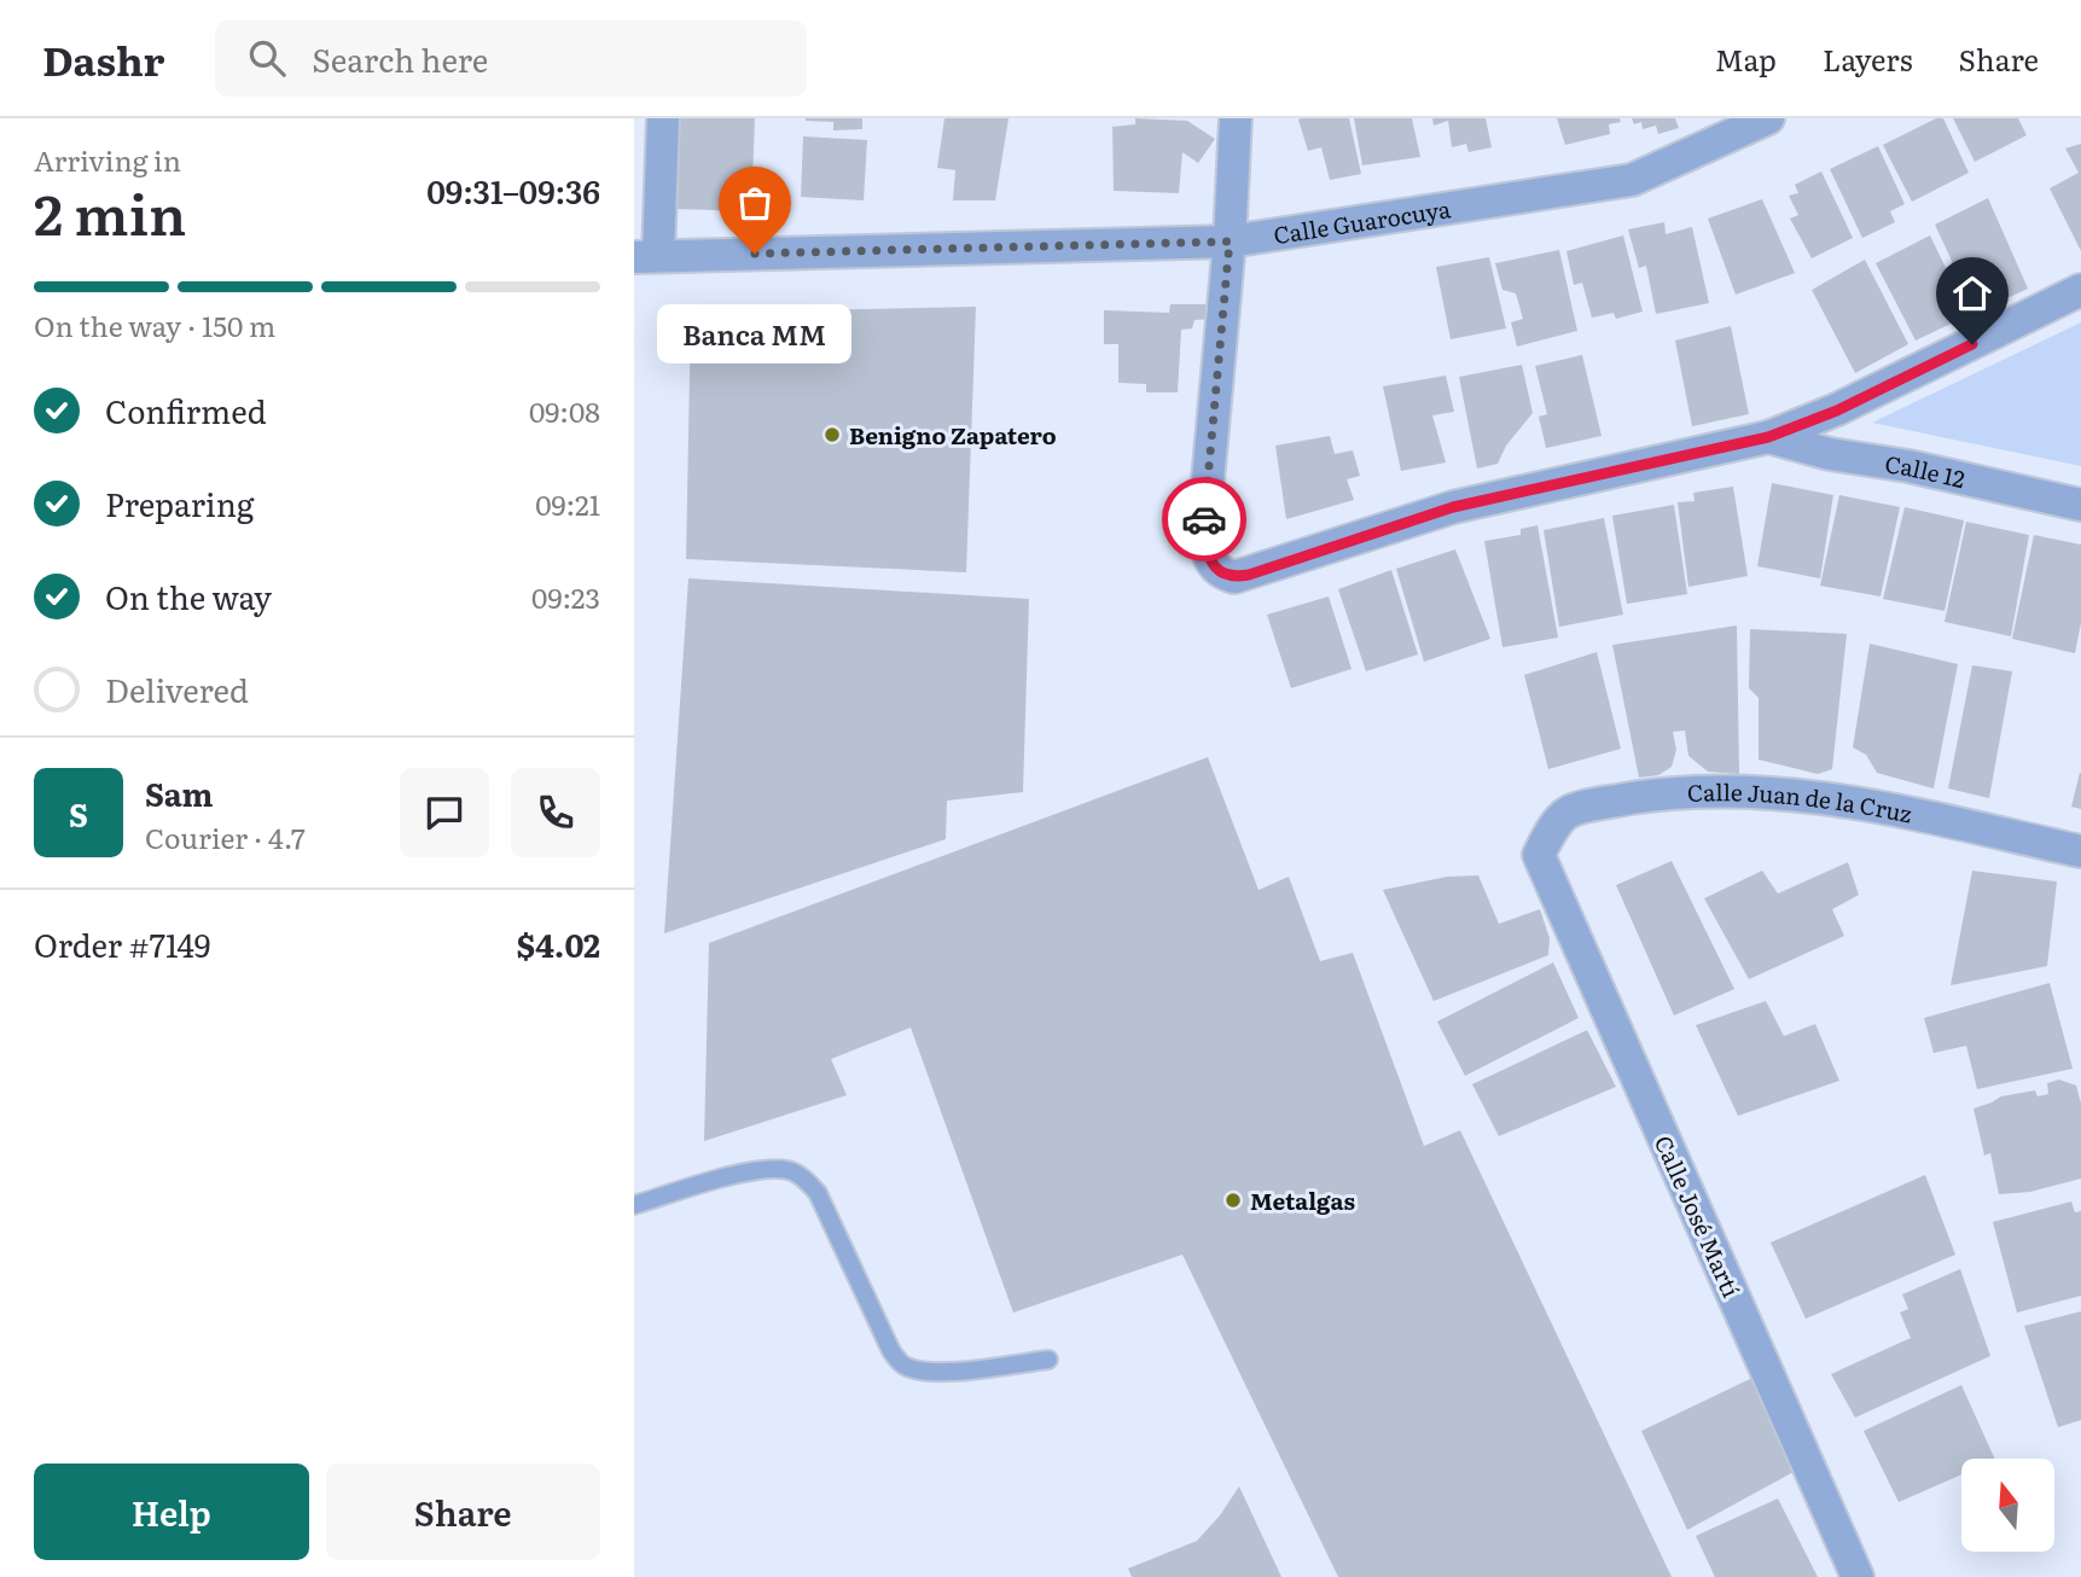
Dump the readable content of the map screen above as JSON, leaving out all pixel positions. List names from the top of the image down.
{
  "streets": {
    "street": [
      "Calle Guarocuya",
      "Calle 12",
      "Calle Juan de la Cruz",
      "Calle José Martí"
    ]
  },
  "crossings": [
    ["Calle Juan de la Cruz", "Calle José Martí"]
  ],
  "places": ["Banca MM", "Benigno Zapatero", "Metalgas"],
  "north": "top",
  "page": {
    "header": "Dashr",
    "search": "Search here",
    "nav": ["Map", "Layers", "Share"],
    "heading": ["2 min", "Arriving in", "09:31–09:36"],
    "panel": [
      "Sam",
      "Courier · 4.7",
      "Order #7149",
      "$4.02"
    ],
    "bar": "On the way · 150 m",
    "bubble": "Banca MM",
    "list": [
      ["Confirmed", "09:08"],
      ["Preparing", "09:21"],
      ["On the way", "09:23"],
      "Delivered"
    ],
    "round": "S",
    "buttons": ["Help", "Share"]
  }
}
